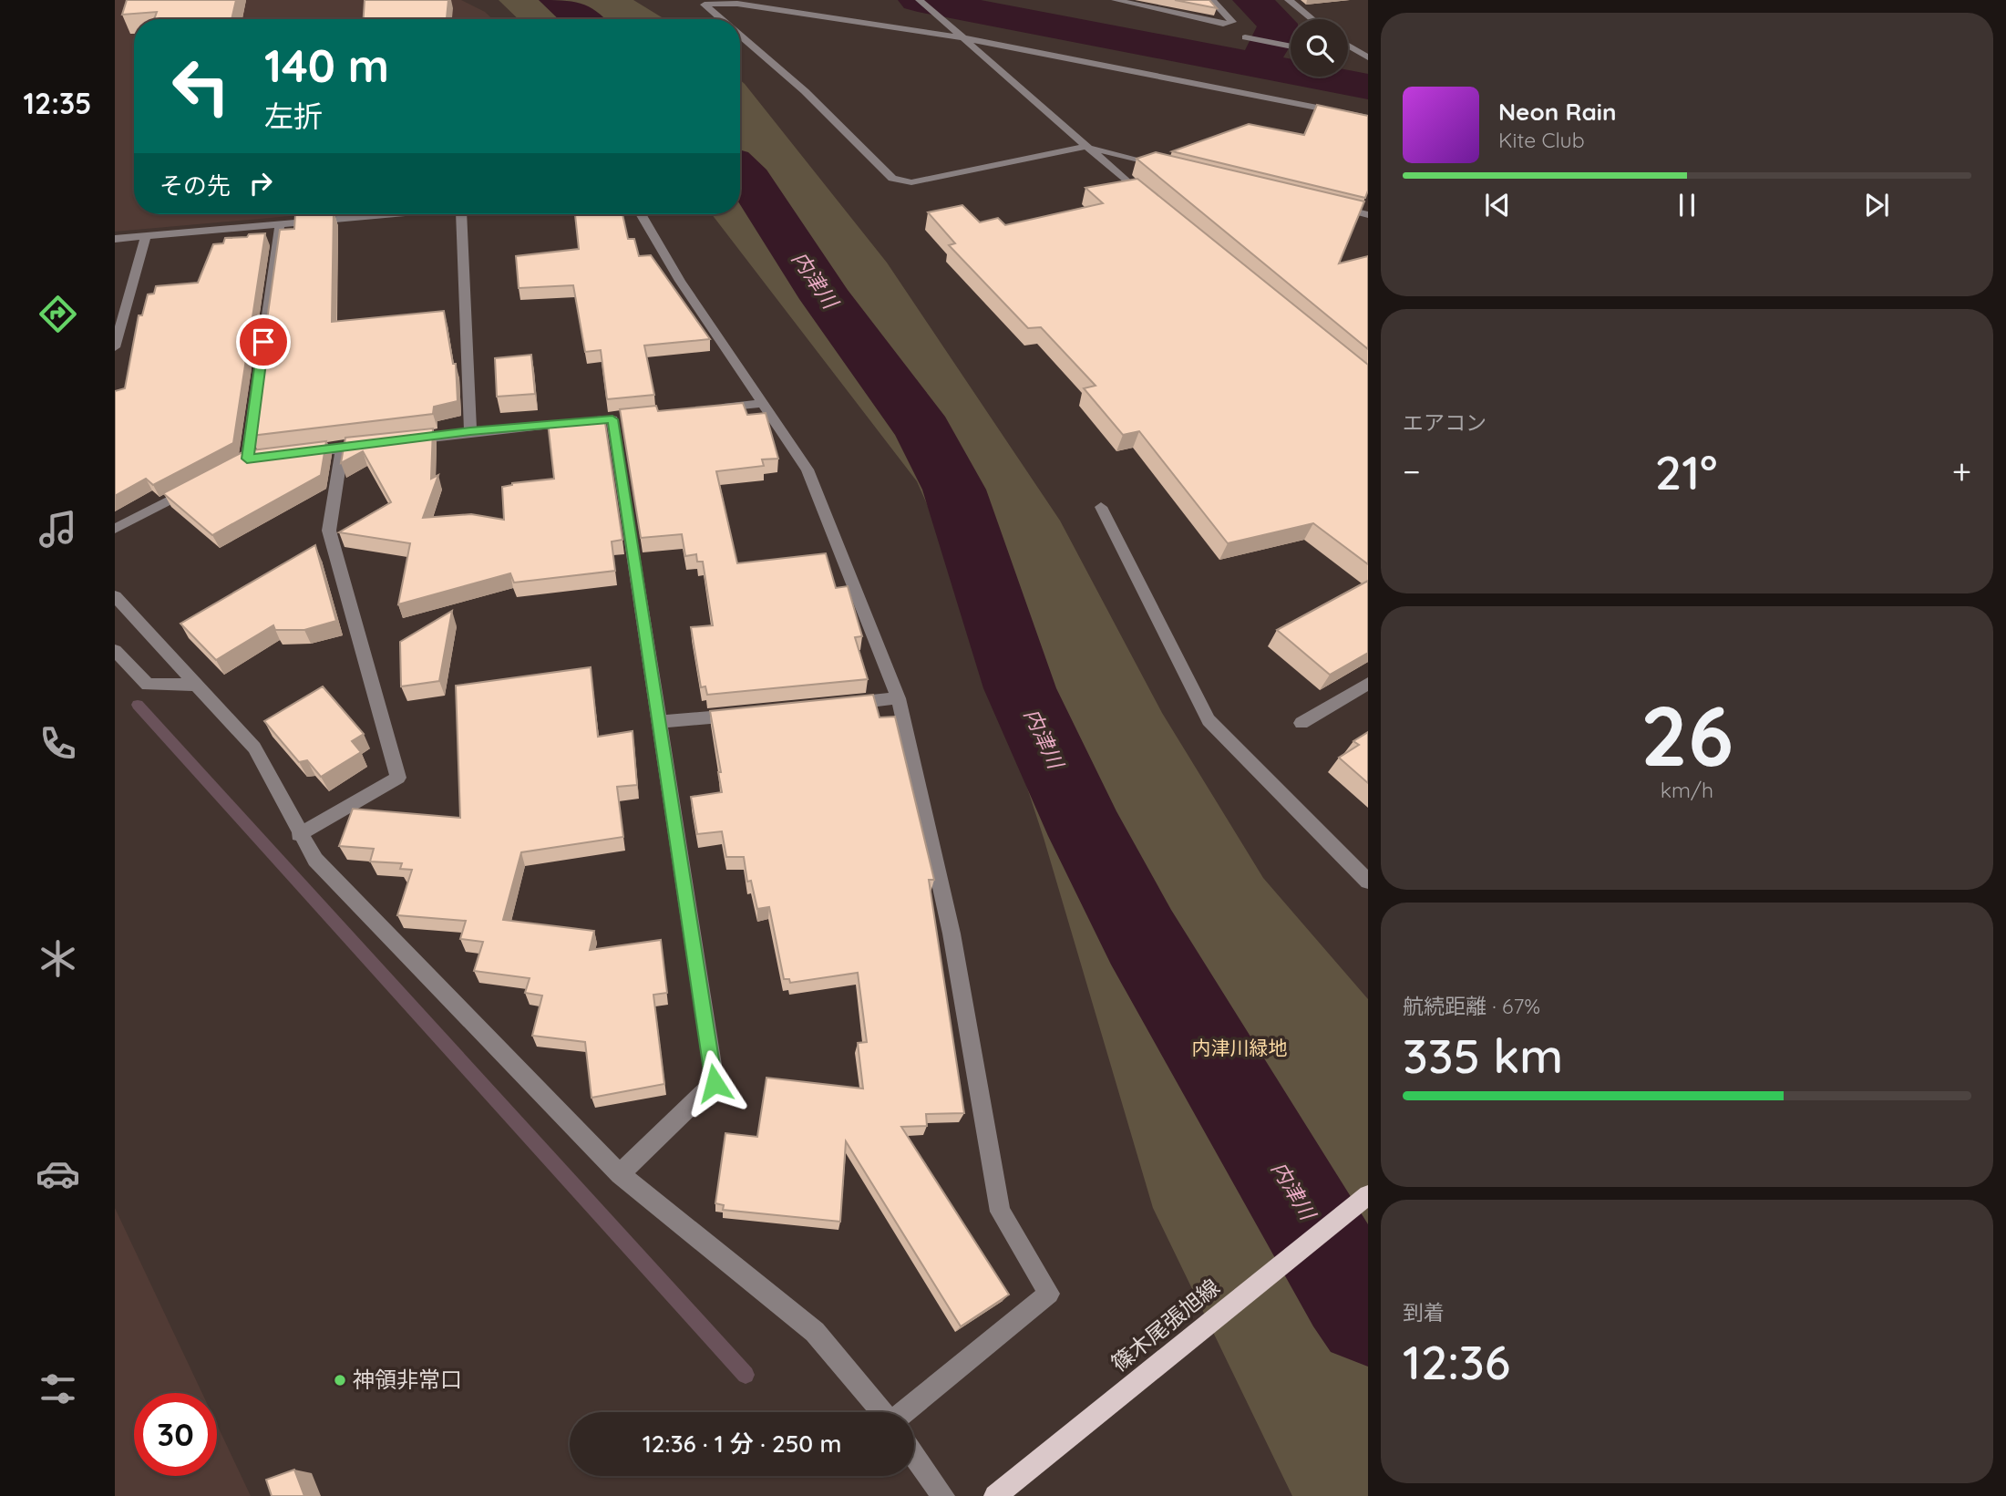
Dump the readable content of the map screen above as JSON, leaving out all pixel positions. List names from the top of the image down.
{
  "streets": {
    "main road": ["篠木尾張旭線"]
  },
  "water": ["内津川"],
  "parks": ["内津川緑地"],
  "places": ["神領非常口"],
  "page": {
    "tabs": "12:35",
    "turn": ["140 m", "左折"],
    "song": ["Neon Rain", "Kite Club"],
    "then": "その先",
    "tile": [
      "エアコン",
      ["26", "km/h"],
      ["航続距離 · 67%", "335 km"],
      ["到着", "12:36"]
    ],
    "heat": ["−", "21°", "+"],
    "limit": "30",
    "trip": "12:36 · 1 分 · 250 m"
  }
}
